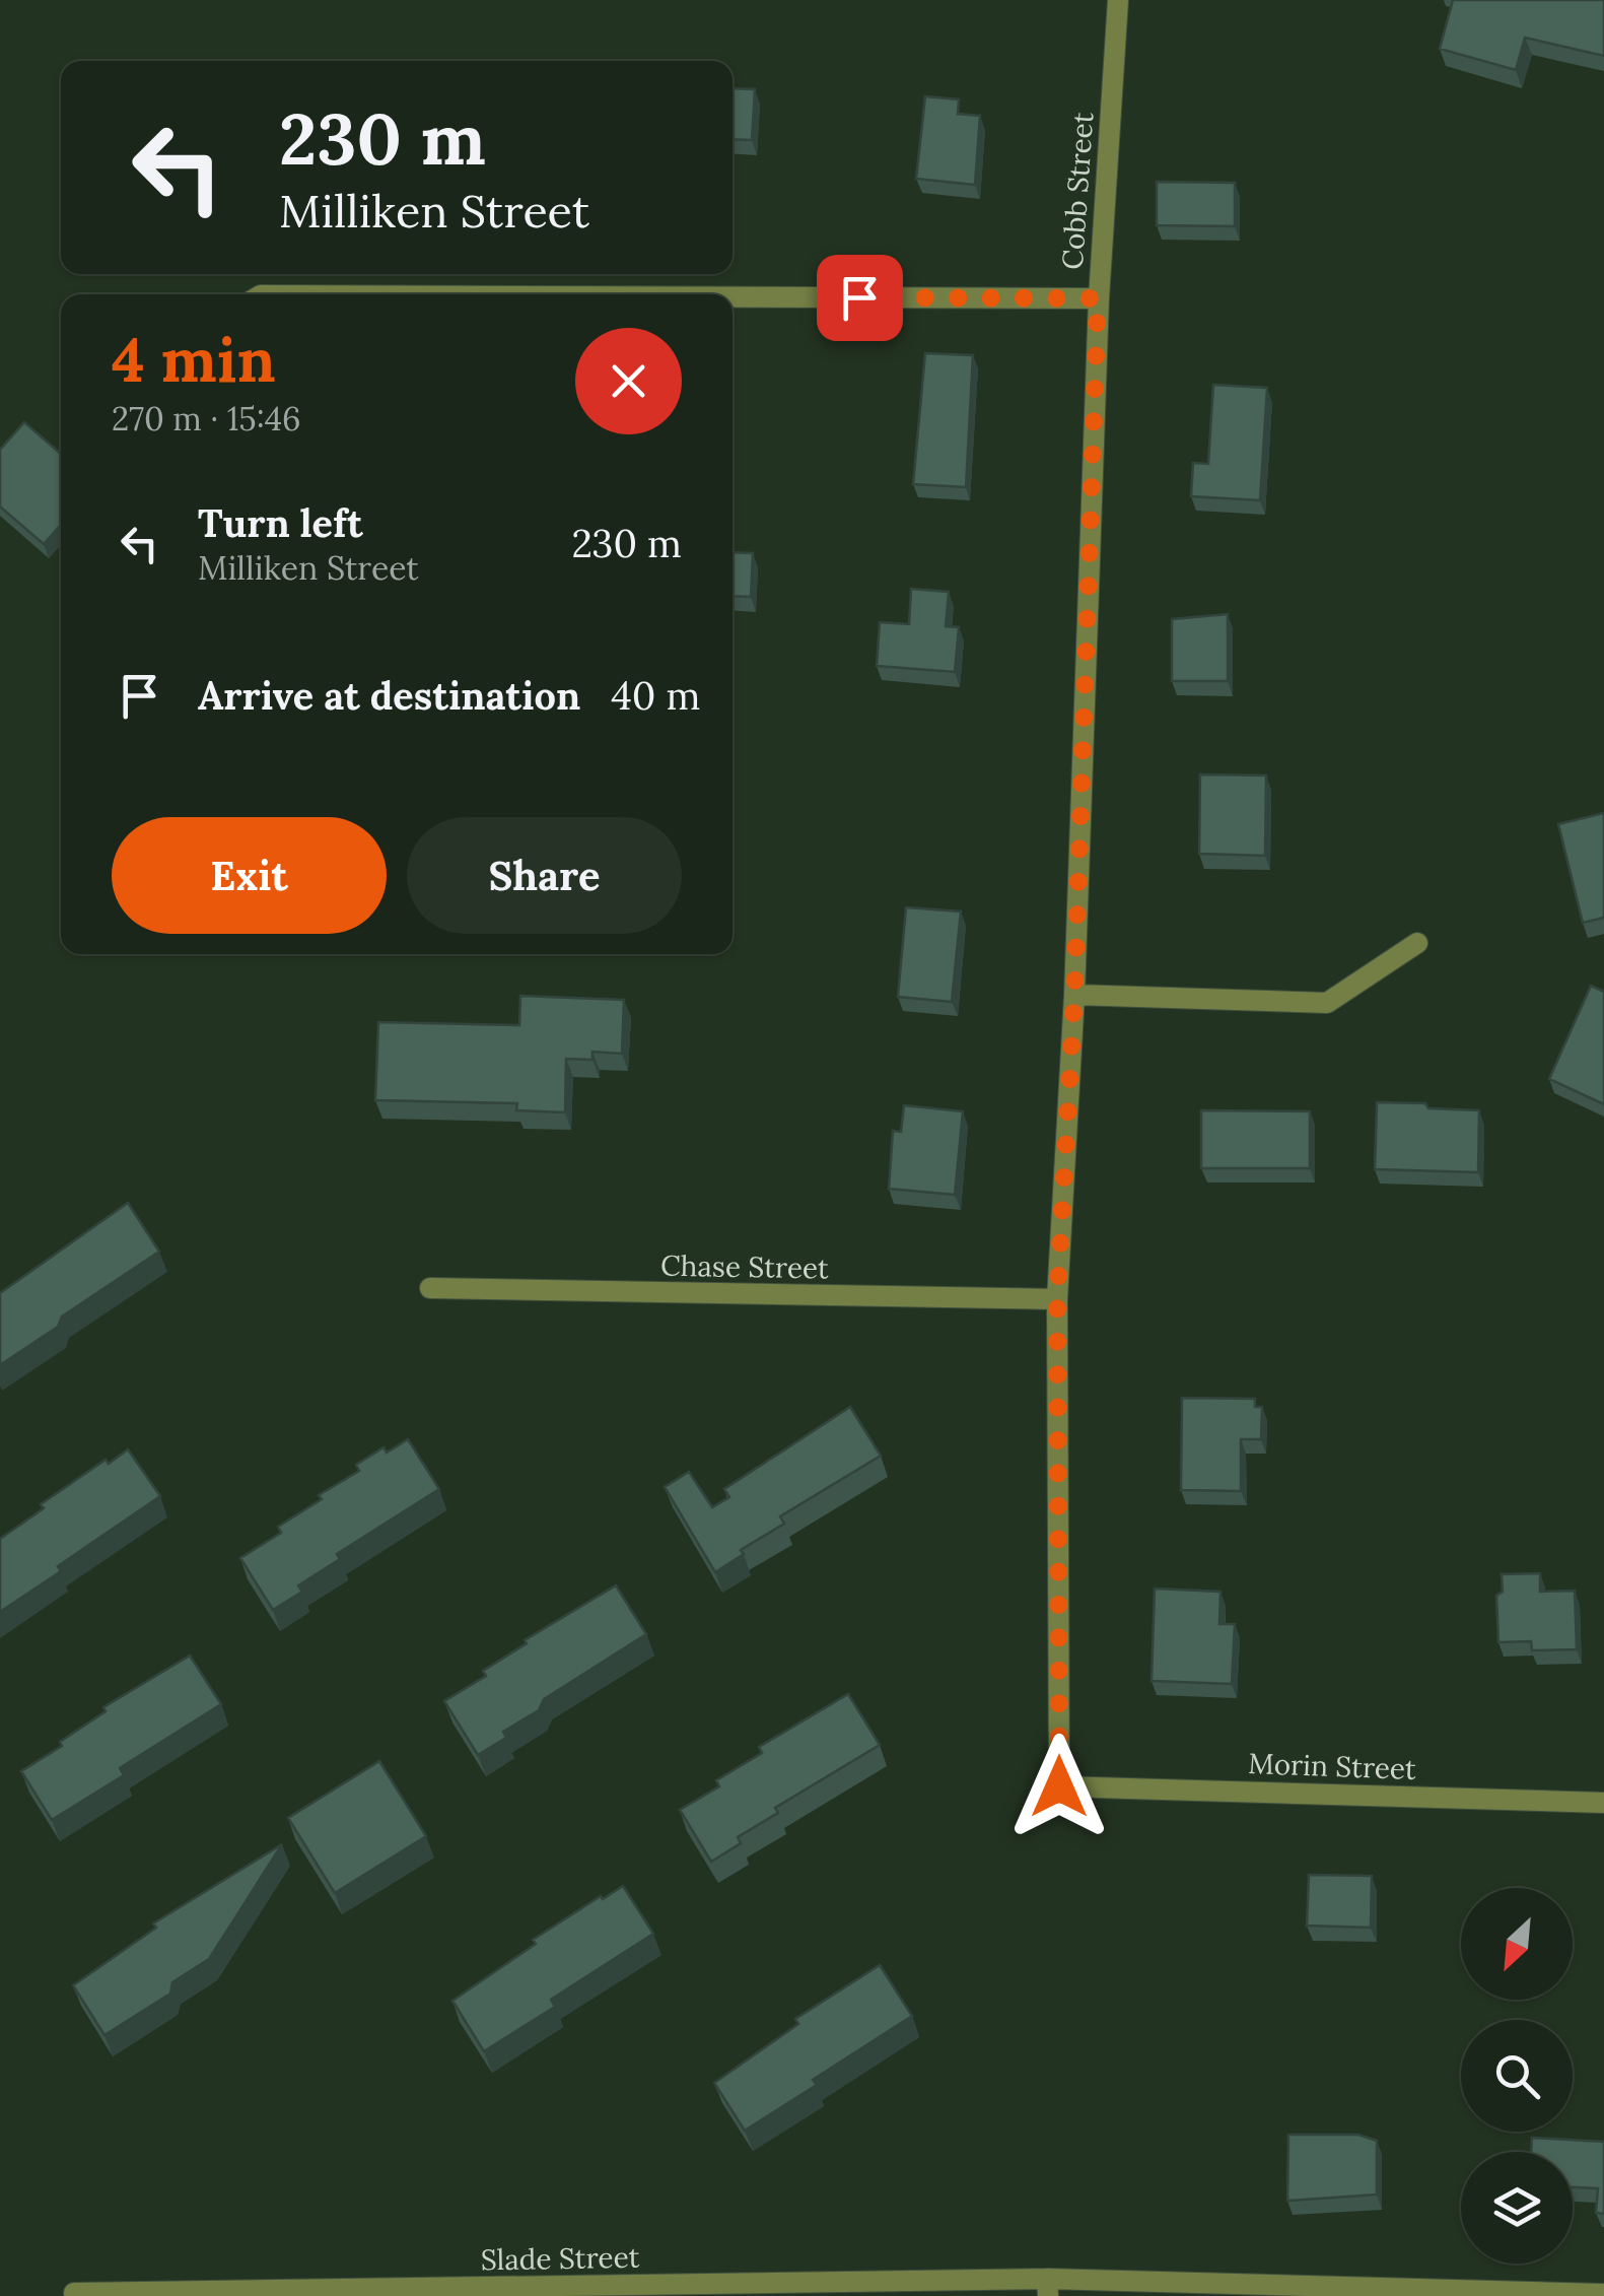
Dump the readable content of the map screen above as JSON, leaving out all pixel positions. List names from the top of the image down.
{
  "streets": {
    "street": [
      "Cobb Street",
      "Chase Street",
      "Morin Street",
      "Slade Street"
    ]
  },
  "crossings": [
    ["Cobb Street", "Chase Street"],
    ["Cobb Street", "Morin Street"]
  ],
  "north": "bottom left",
  "page": {
    "turn": ["230 m", "Milliken Street"],
    "heading": ["4 min", "270 m · 15:46"],
    "list": [
      {
        "name": "Turn left",
        "note": "Milliken Street",
        "value": "230 m"
      },
      {
        "name": "Arrive at destination",
        "value": "40 m"
      }
    ],
    "buttons": ["Exit", "Share"]
  }
}
